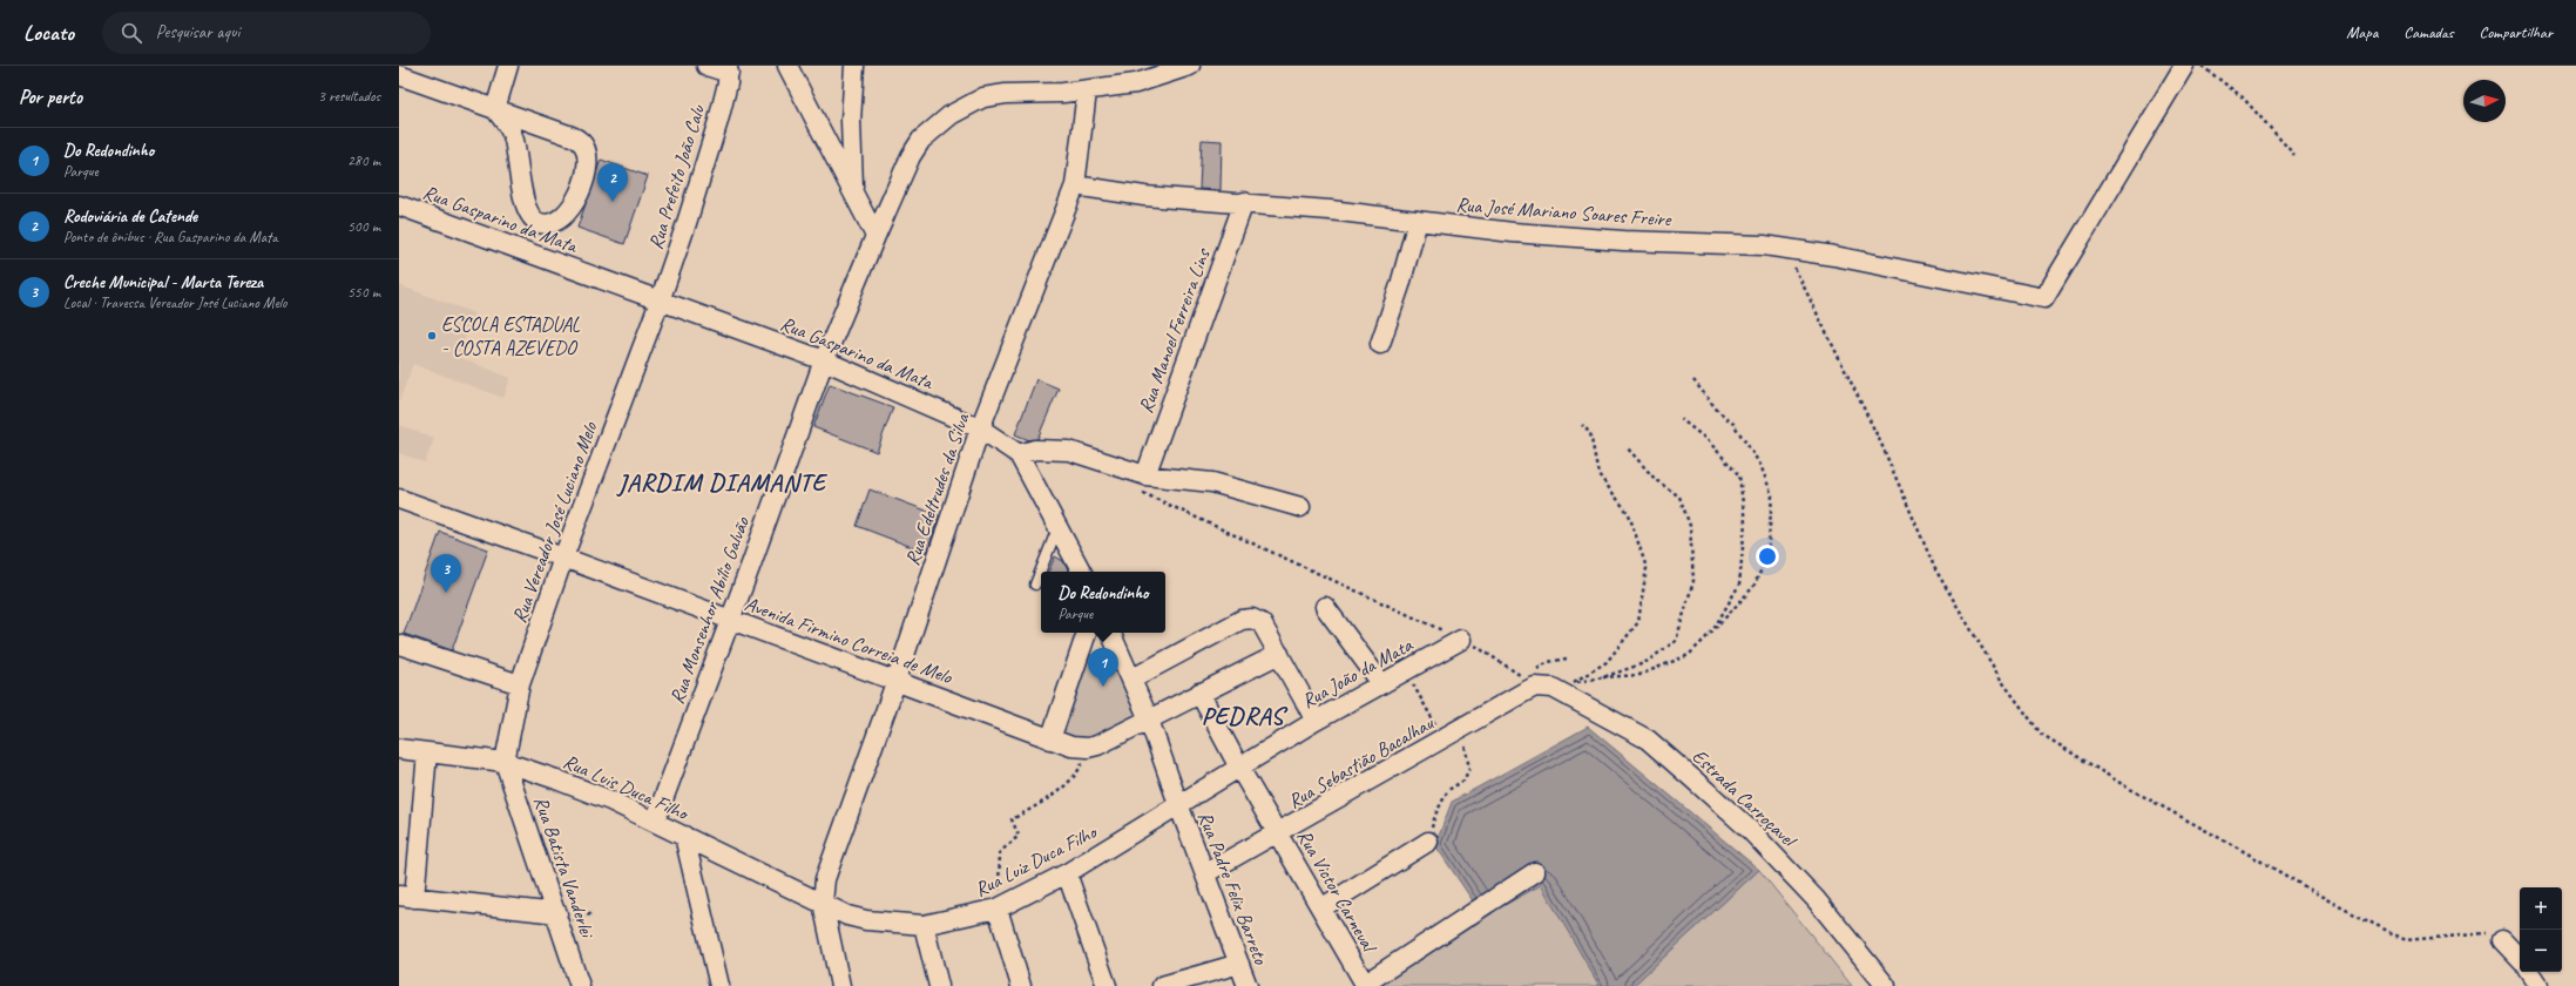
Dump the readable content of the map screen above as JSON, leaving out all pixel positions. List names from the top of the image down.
{
  "streets": {
    "street": [
      "Rua Prefeito João Calu",
      "Rua José Mariano Soares Freire",
      "Rua Gasparino da Mata",
      "Rua Manoel Ferreira Lins",
      "Rua Edeltrudes da Silva",
      "Rua Vereador José Luciano Melo",
      "Rua Monsenhor Abílio Galvão",
      "Avenida Firmino Correia de Melo",
      "Rua João da Mata",
      "Rua Sebastião Bacalhau",
      "Rua Luis Duca Filho",
      "Estrada Carroçavel",
      "Rua Luiz Duca Filho",
      "Rua Batista Vanderlei",
      "Rua Padre Felix Barreto",
      "Rua Victor Carneval"
    ]
  },
  "crossings": [
    ["Rua Prefeito João Calu", "Rua Gasparino da Mata"],
    ["Rua Prefeito João Calu", "Rua Vereador José Luciano Melo"],
    ["Rua José Mariano Soares Freire", "Rua Manoel Ferreira Lins"],
    ["Rua José Mariano Soares Freire", "Rua Edeltrudes da Silva"],
    ["Rua Gasparino da Mata", "Rua Edeltrudes da Silva"],
    ["Rua Gasparino da Mata", "Rua Vereador José Luciano Melo"],
    ["Rua Gasparino da Mata", "Rua Monsenhor Abílio Galvão"],
    ["Rua Edeltrudes da Silva", "Rua Monsenhor Abílio Galvão"],
    ["Rua Edeltrudes da Silva", "Avenida Firmino Correia de Melo"],
    ["Rua Edeltrudes da Silva", "Rua Luis Duca Filho"],
    ["Rua Edeltrudes da Silva", "Rua Luiz Duca Filho"],
    ["Rua Vereador José Luciano Melo", "Avenida Firmino Correia de Melo"],
    ["Rua Vereador José Luciano Melo", "Rua Luis Duca Filho"],
    ["Rua Vereador José Luciano Melo", "Rua Batista Vanderlei"],
    ["Rua Monsenhor Abílio Galvão", "Avenida Firmino Correia de Melo"],
    ["Rua Monsenhor Abílio Galvão", "Rua Luis Duca Filho"],
    ["Rua João da Mata", "Rua Luiz Duca Filho"],
    ["Rua João da Mata", "Rua Padre Felix Barreto"],
    ["Rua João da Mata", "Rua Victor Carneval"],
    ["Rua Sebastião Bacalhau", "Estrada Carroçavel"],
    ["Rua Sebastião Bacalhau", "Rua Padre Felix Barreto"],
    ["Rua Sebastião Bacalhau", "Rua Victor Carneval"],
    ["Rua Luis Duca Filho", "Rua Luiz Duca Filho"],
    ["Rua Luis Duca Filho", "Rua Batista Vanderlei"],
    ["Rua Luiz Duca Filho", "Rua Padre Felix Barreto"]
  ],
  "districts": ["JARDIM DIAMANTE", "PEDRAS"],
  "places": ["ESCOLA ESTADUAL - COSTA AZEVEDO"],
  "north": "right",
  "page": {
    "header": "Locato",
    "search": "Pesquisar aqui",
    "nav": ["Mapa", "Camadas", "Compartilhar"],
    "heading": ["Por perto", "3 resultados"],
    "list": [
      {
        "mark": "1",
        "name": "Do Redondinho",
        "note": "Parque",
        "value": "280 m"
      },
      {
        "mark": "2",
        "name": "Rodoviária de Catende",
        "note": "Ponto de ônibus · Rua Gasparino da Mata",
        "value": "500 m"
      },
      {
        "mark": "3",
        "name": "Creche Municipal - Marta Tereza",
        "note": "Local · Travessa Vereador José Luciano Melo",
        "value": "550 m"
      }
    ],
    "pins": ["2", "3", "1"],
    "popup": ["Do Redondinho", "Parque"],
    "map_buttons": ["+", "−"]
  }
}
